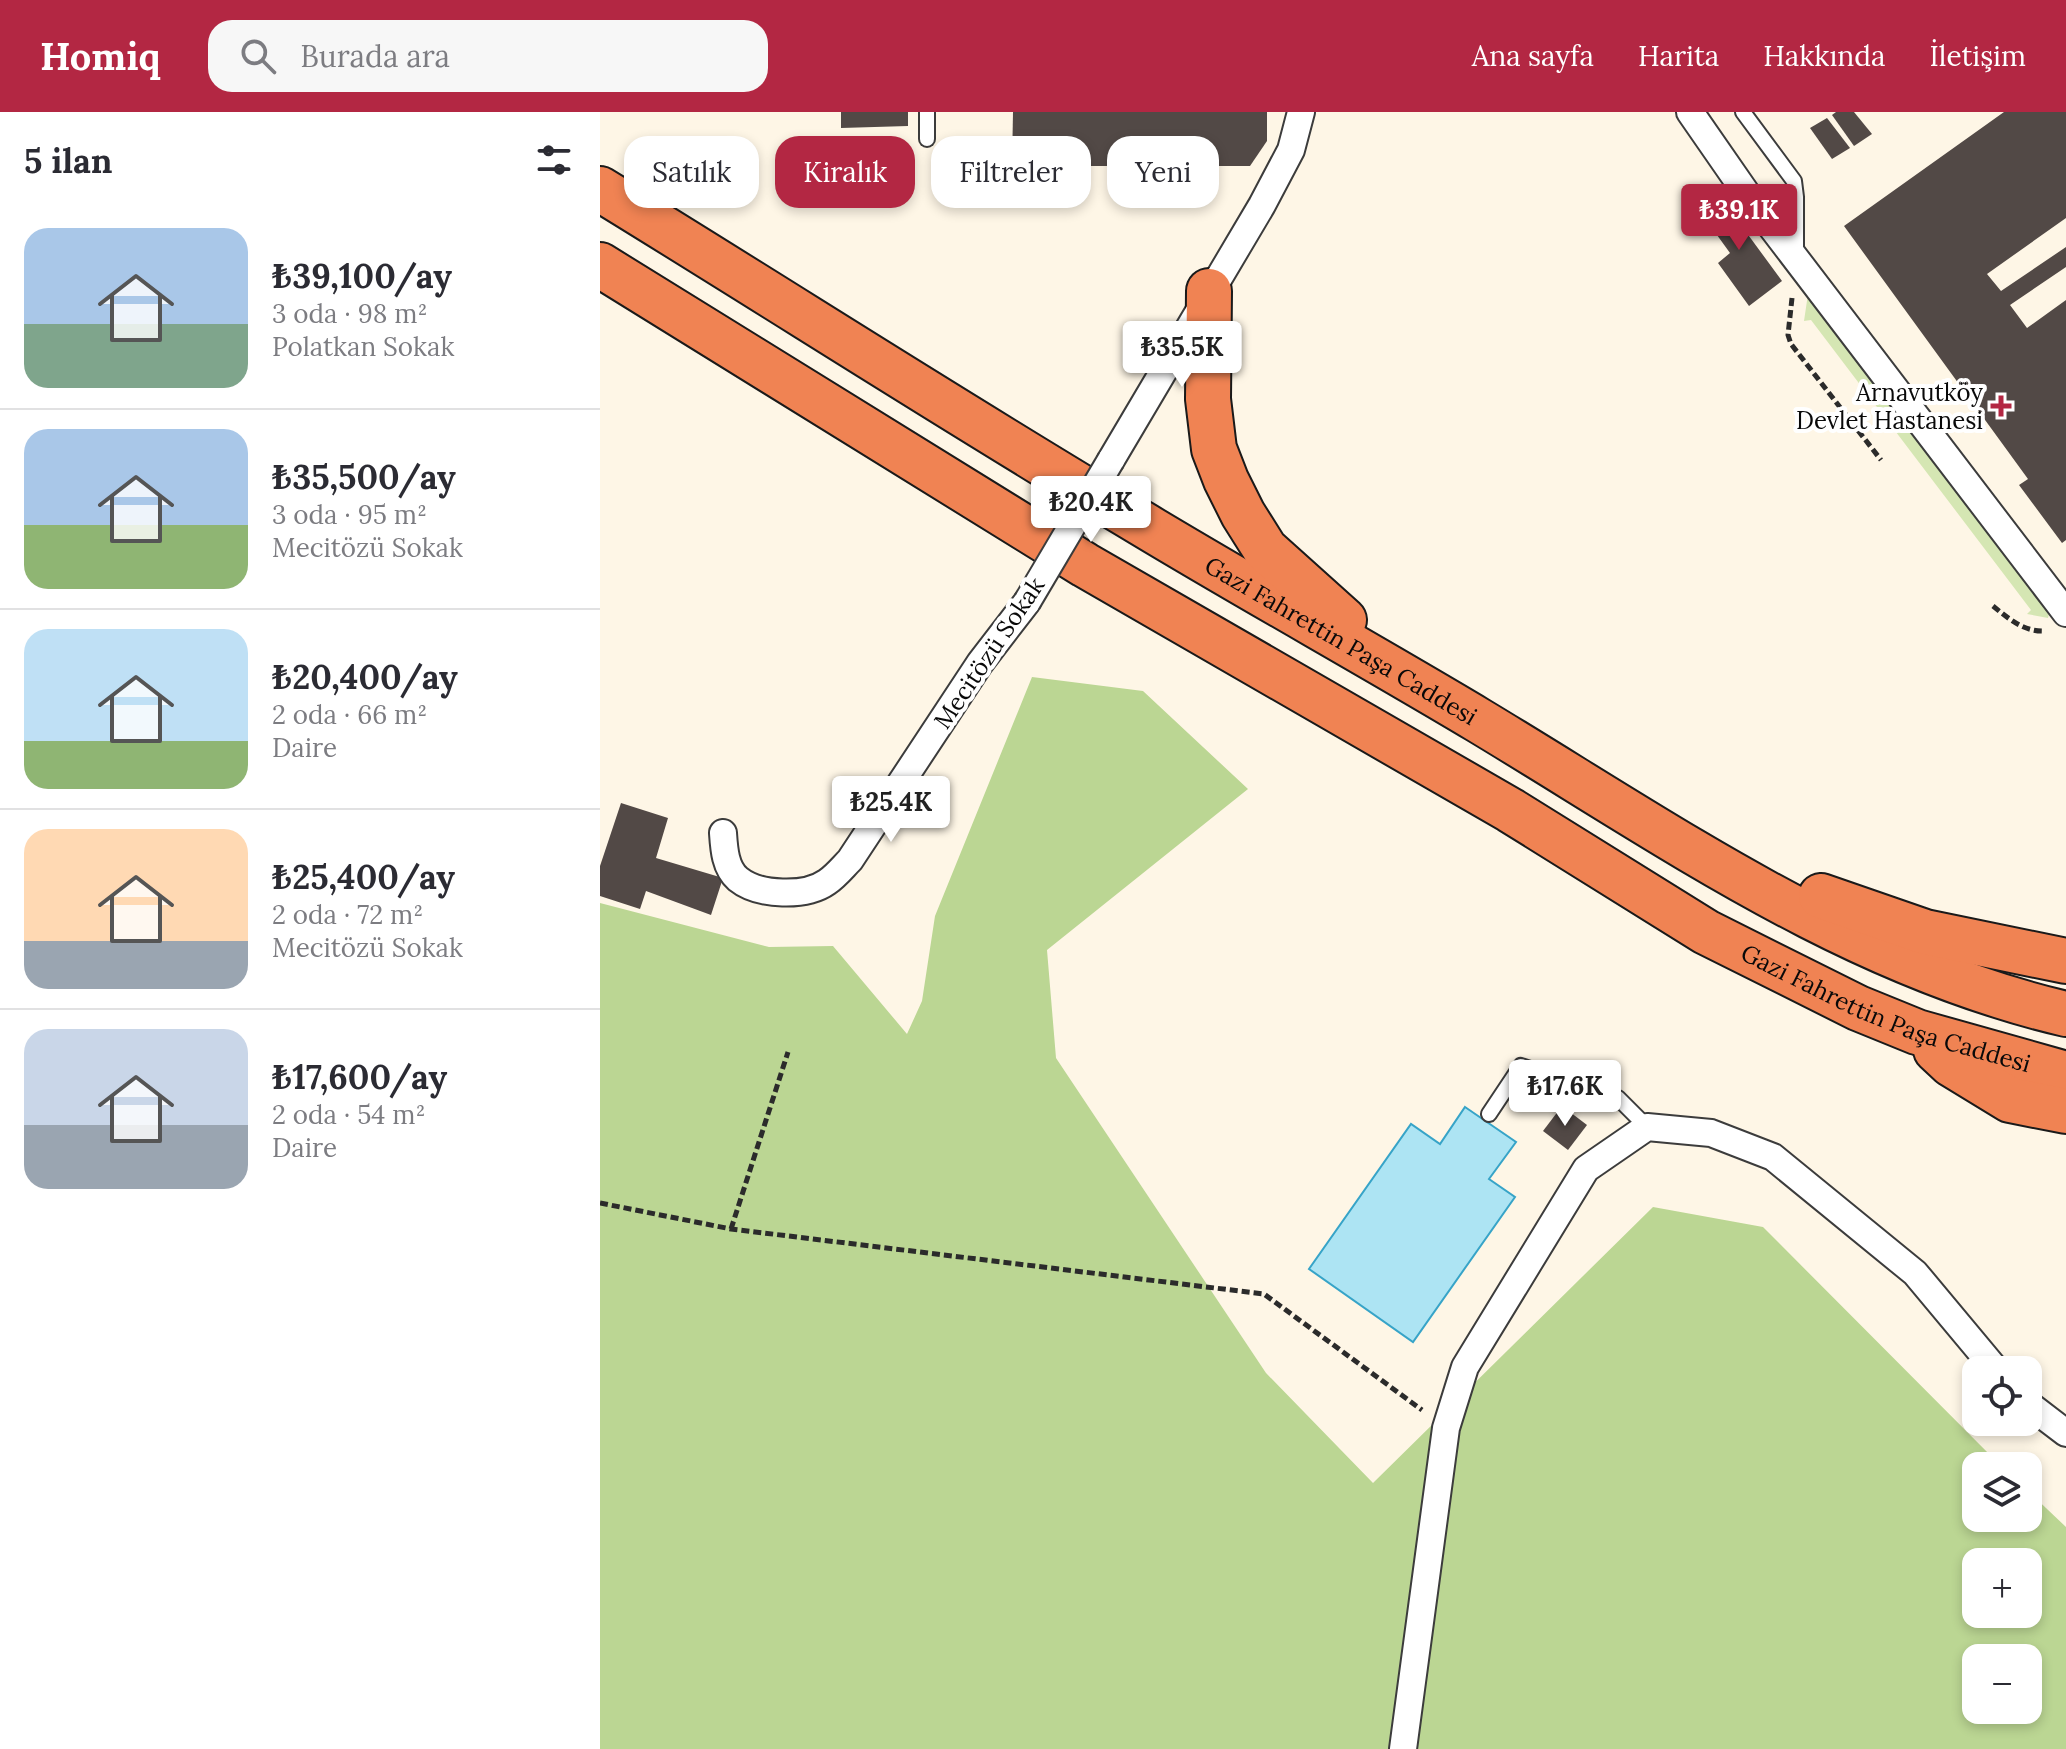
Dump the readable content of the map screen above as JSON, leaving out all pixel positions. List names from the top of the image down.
{
  "streets": {
    "highway": ["Gazi Fahrettin Paşa Caddesi"],
    "street": ["Mecitözü Sokak"]
  },
  "places": {
    "health": ["Arnavutköy Devlet Hastanesi"]
  },
  "page": {
    "header": "Homiq",
    "search": "Burada ara",
    "nav": [
      "Ana sayfa",
      "Harita",
      "Hakkında",
      "İletişim"
    ],
    "heading": "5 ilan",
    "chip": [
      "Satılık",
      "Kiralık",
      "Filtreler",
      "Yeni"
    ],
    "price": [
      "₺39.1K",
      "₺35.5K",
      "₺20.4K",
      "₺25.4K",
      "₺17.6K"
    ],
    "list": [
      {
        "name": "₺39,100/ay",
        "note": "3 oda · 98 m² · Polatkan Sokak"
      },
      {
        "name": "₺35,500/ay",
        "note": "3 oda · 95 m² · Mecitözü Sokak"
      },
      {
        "name": "₺20,400/ay",
        "note": "2 oda · 66 m² · Daire"
      },
      {
        "name": "₺25,400/ay",
        "note": "2 oda · 72 m² · Mecitözü Sokak"
      },
      {
        "name": "₺17,600/ay",
        "note": "2 oda · 54 m² · Daire"
      }
    ],
    "map_buttons": ["+", "−"]
  }
}
